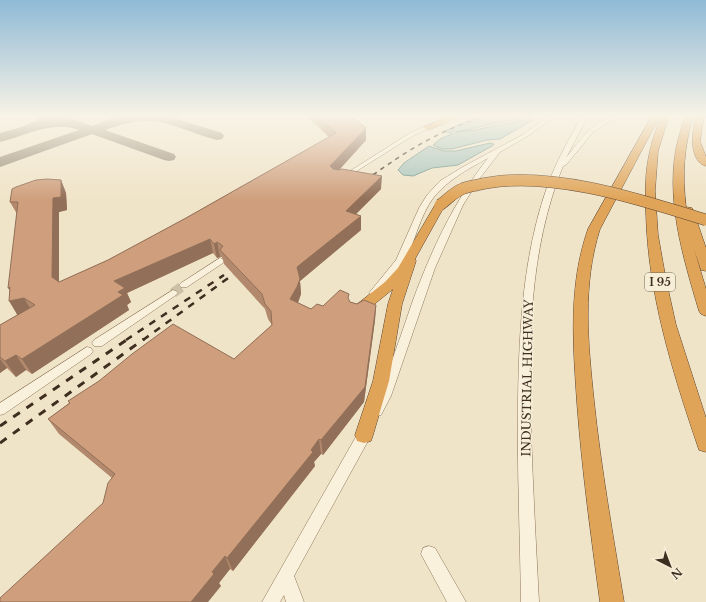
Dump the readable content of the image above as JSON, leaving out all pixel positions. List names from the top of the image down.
{
  "streets": {
    "highway": ["I 95"],
    "street": ["INDUSTRIAL HIGHWAY"]
  },
  "north": "bottom right"
}
